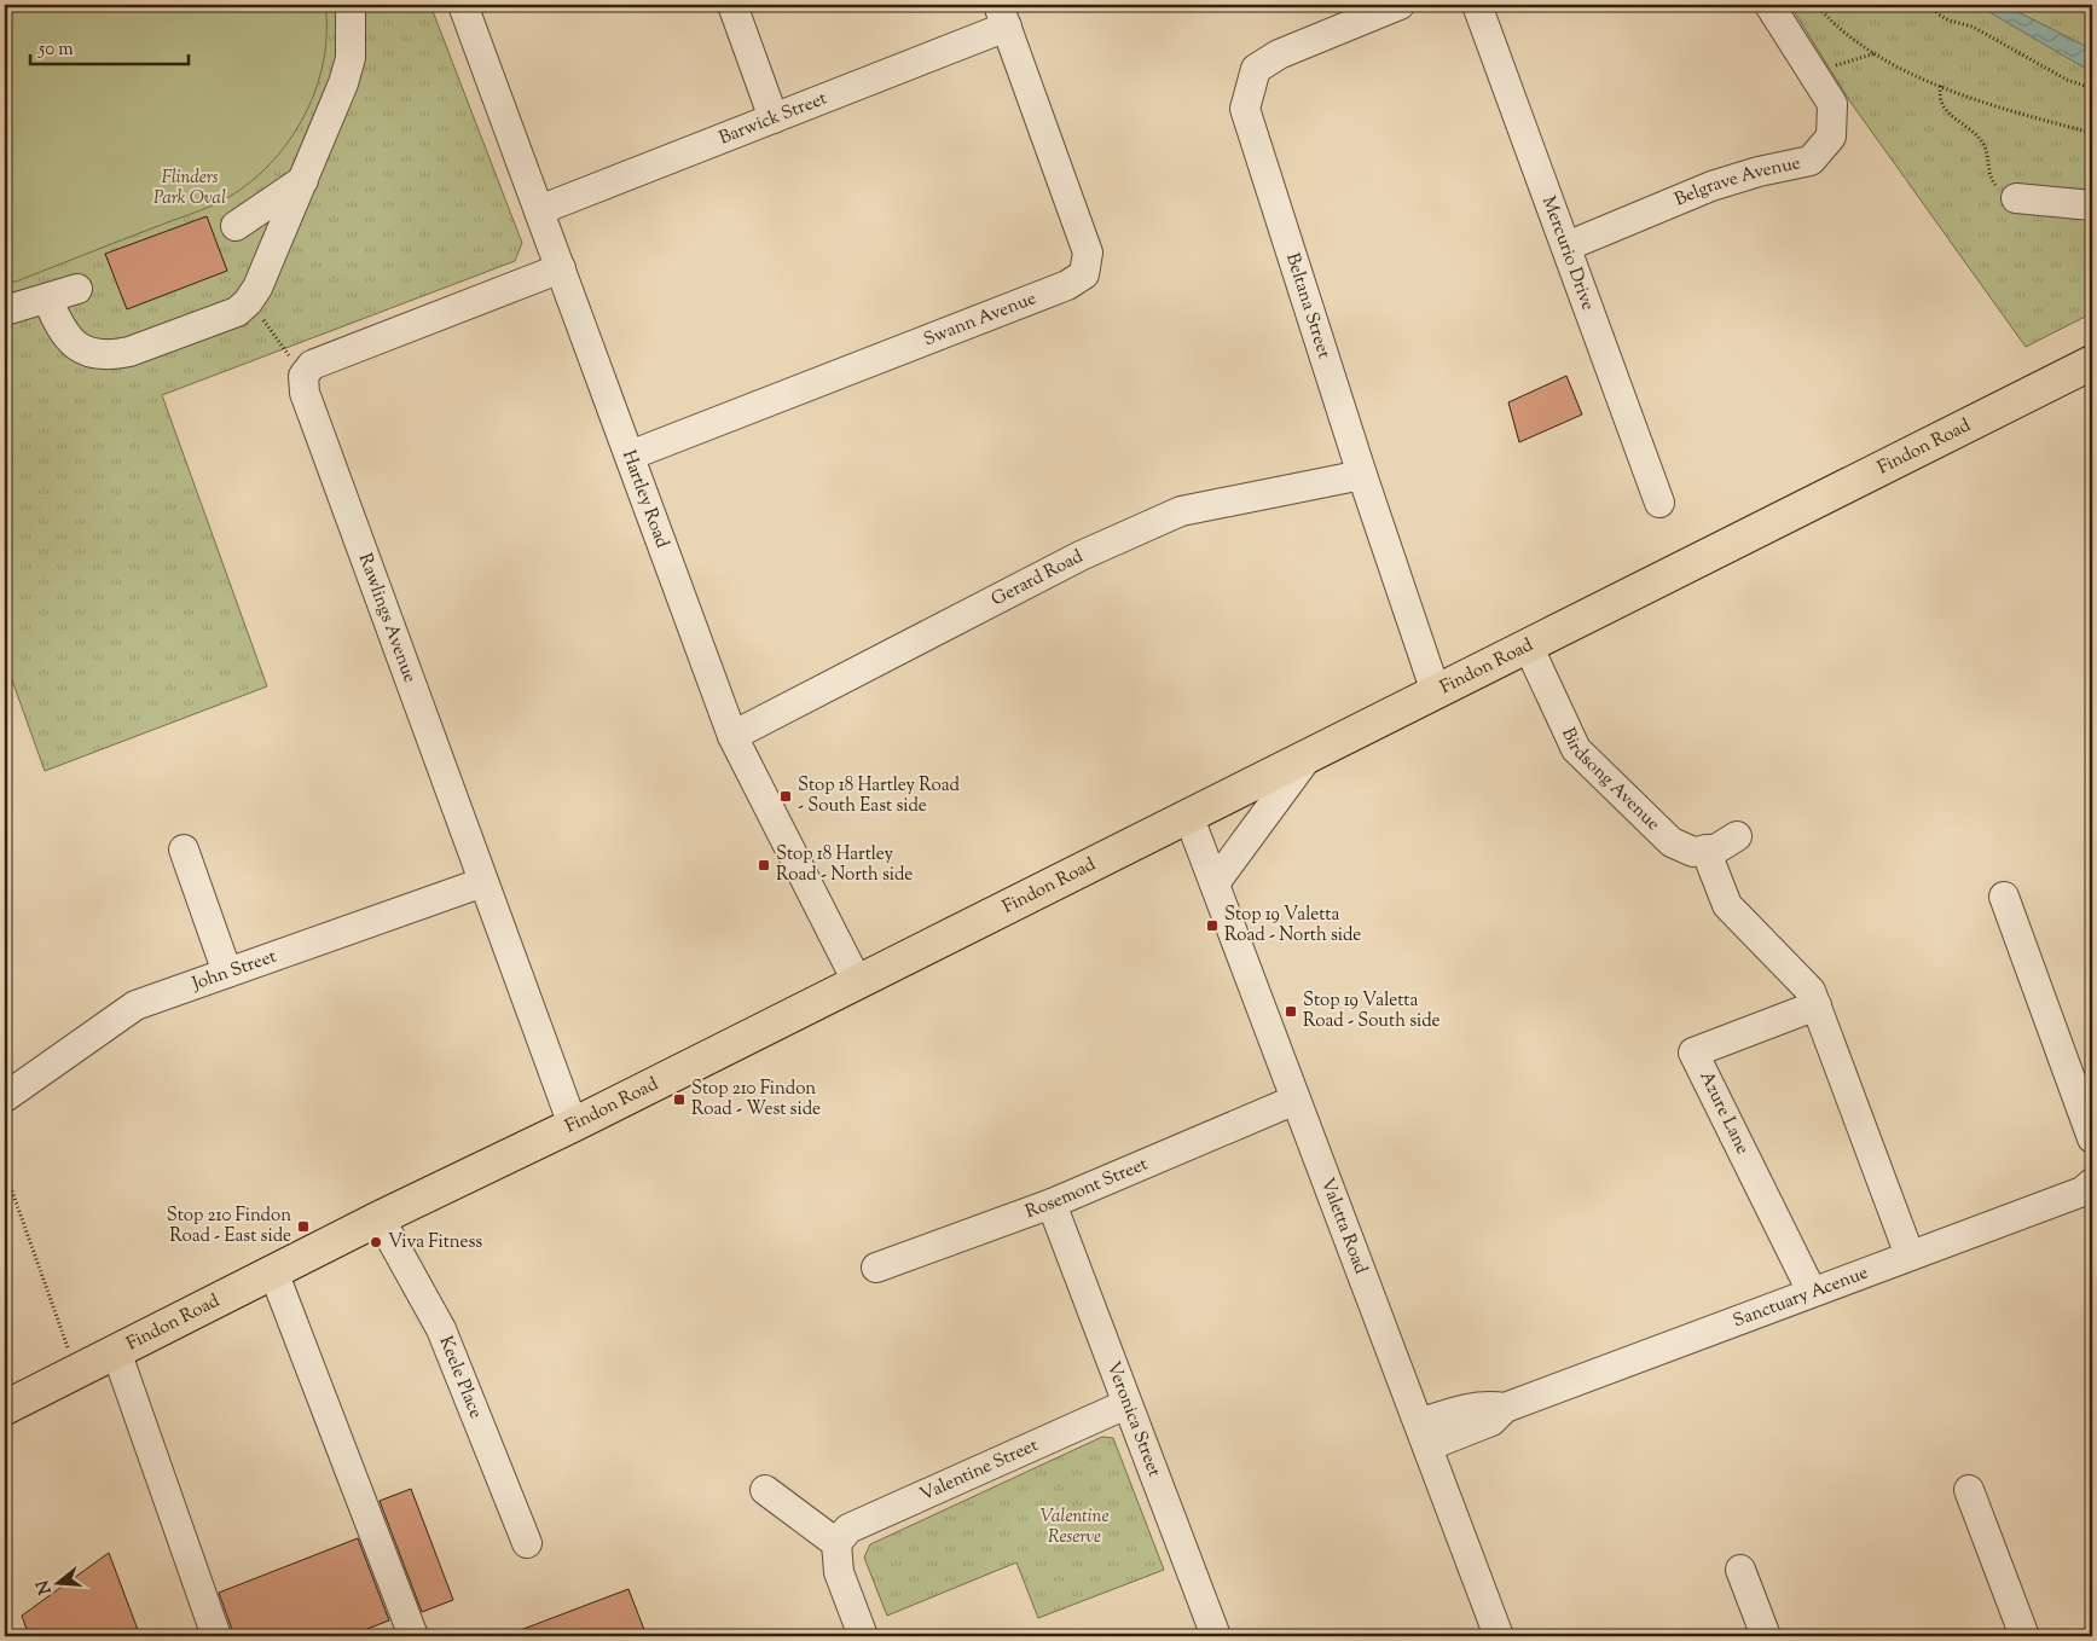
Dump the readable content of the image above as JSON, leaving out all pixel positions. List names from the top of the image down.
{
  "streets": {
    "main road": ["Findon Road"],
    "street": [
      "Barwick Street",
      "Belgrave Avenue",
      "Mercurio Drive",
      "Beltana Street",
      "Swann Avenue",
      "Hartley Road",
      "Gerard Road",
      "Rawlings Avenue",
      "Birdsong Avenue",
      "John Street",
      "Azure Lane",
      "Rosemont Street",
      "Valetta Road",
      "Sanctuary Acenue",
      "Keele Place",
      "Veronica Street",
      "Valentine Street"
    ]
  },
  "crossings": [
    ["Barwick Street", "Swann Avenue"],
    ["Barwick Street", "Hartley Road"],
    ["Belgrave Avenue", "Mercurio Drive"],
    ["Beltana Street", "Findon Road"],
    ["Beltana Street", "Gerard Road"],
    ["Swann Avenue", "Hartley Road"],
    ["Findon Road", "Hartley Road"],
    ["Findon Road", "Rawlings Avenue"],
    ["Findon Road", "Birdsong Avenue"],
    ["Findon Road", "Valetta Road"],
    ["Findon Road", "Keele Place"],
    ["Hartley Road", "Gerard Road"],
    ["Rawlings Avenue", "John Street"],
    ["Azure Lane", "Sanctuary Acenue"],
    ["Rosemont Street", "Valetta Road"],
    ["Rosemont Street", "Veronica Street"],
    ["Valetta Road", "Sanctuary Acenue"],
    ["Veronica Street", "Valentine Street"]
  ],
  "parks": ["Flinders Park Oval", "Valentine Reserve"],
  "places": {
    "transit": [
      "Stop 18 Hartley Road - South East side",
      "Stop 18 Hartley Road - North side",
      "Stop 19 Valetta Road - North side",
      "Stop 19 Valetta Road - South side",
      "Stop 210 Findon Road - West side",
      "Stop 210 Findon Road - East side"
    ],
    "other": ["Viva Fitness"]
  },
  "scale_bar": "50 m",
  "north": "left"
}
